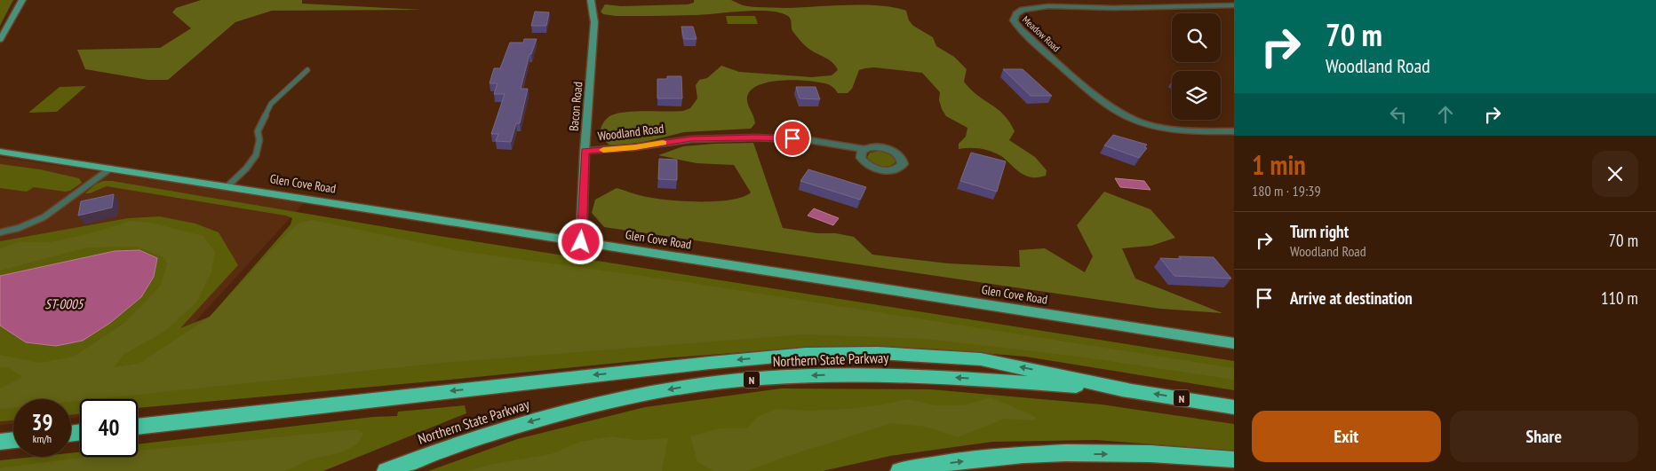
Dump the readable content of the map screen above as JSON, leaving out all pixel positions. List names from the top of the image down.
{
  "streets": {
    "highway": ["Northern State Parkway", "N"],
    "main road": ["Glen Cove Road"],
    "street": ["Meadow Road", "Bacon Road", "Woodland Road"]
  },
  "crossings": [
    ["Bacon Road", "Woodland Road"],
    ["Bacon Road", "Glen Cove Road"]
  ],
  "water": ["ST-0005"],
  "page": {
    "turn": ["70 m", "Woodland Road"],
    "heading": ["1 min", "180 m · 19:39"],
    "list": [
      {
        "name": "Turn right",
        "note": "Woodland Road",
        "value": "70 m"
      },
      {
        "name": "Arrive at destination",
        "value": "110 m"
      }
    ],
    "speed": "39 km/h",
    "limit": "40",
    "buttons": ["Exit", "Share"]
  }
}
